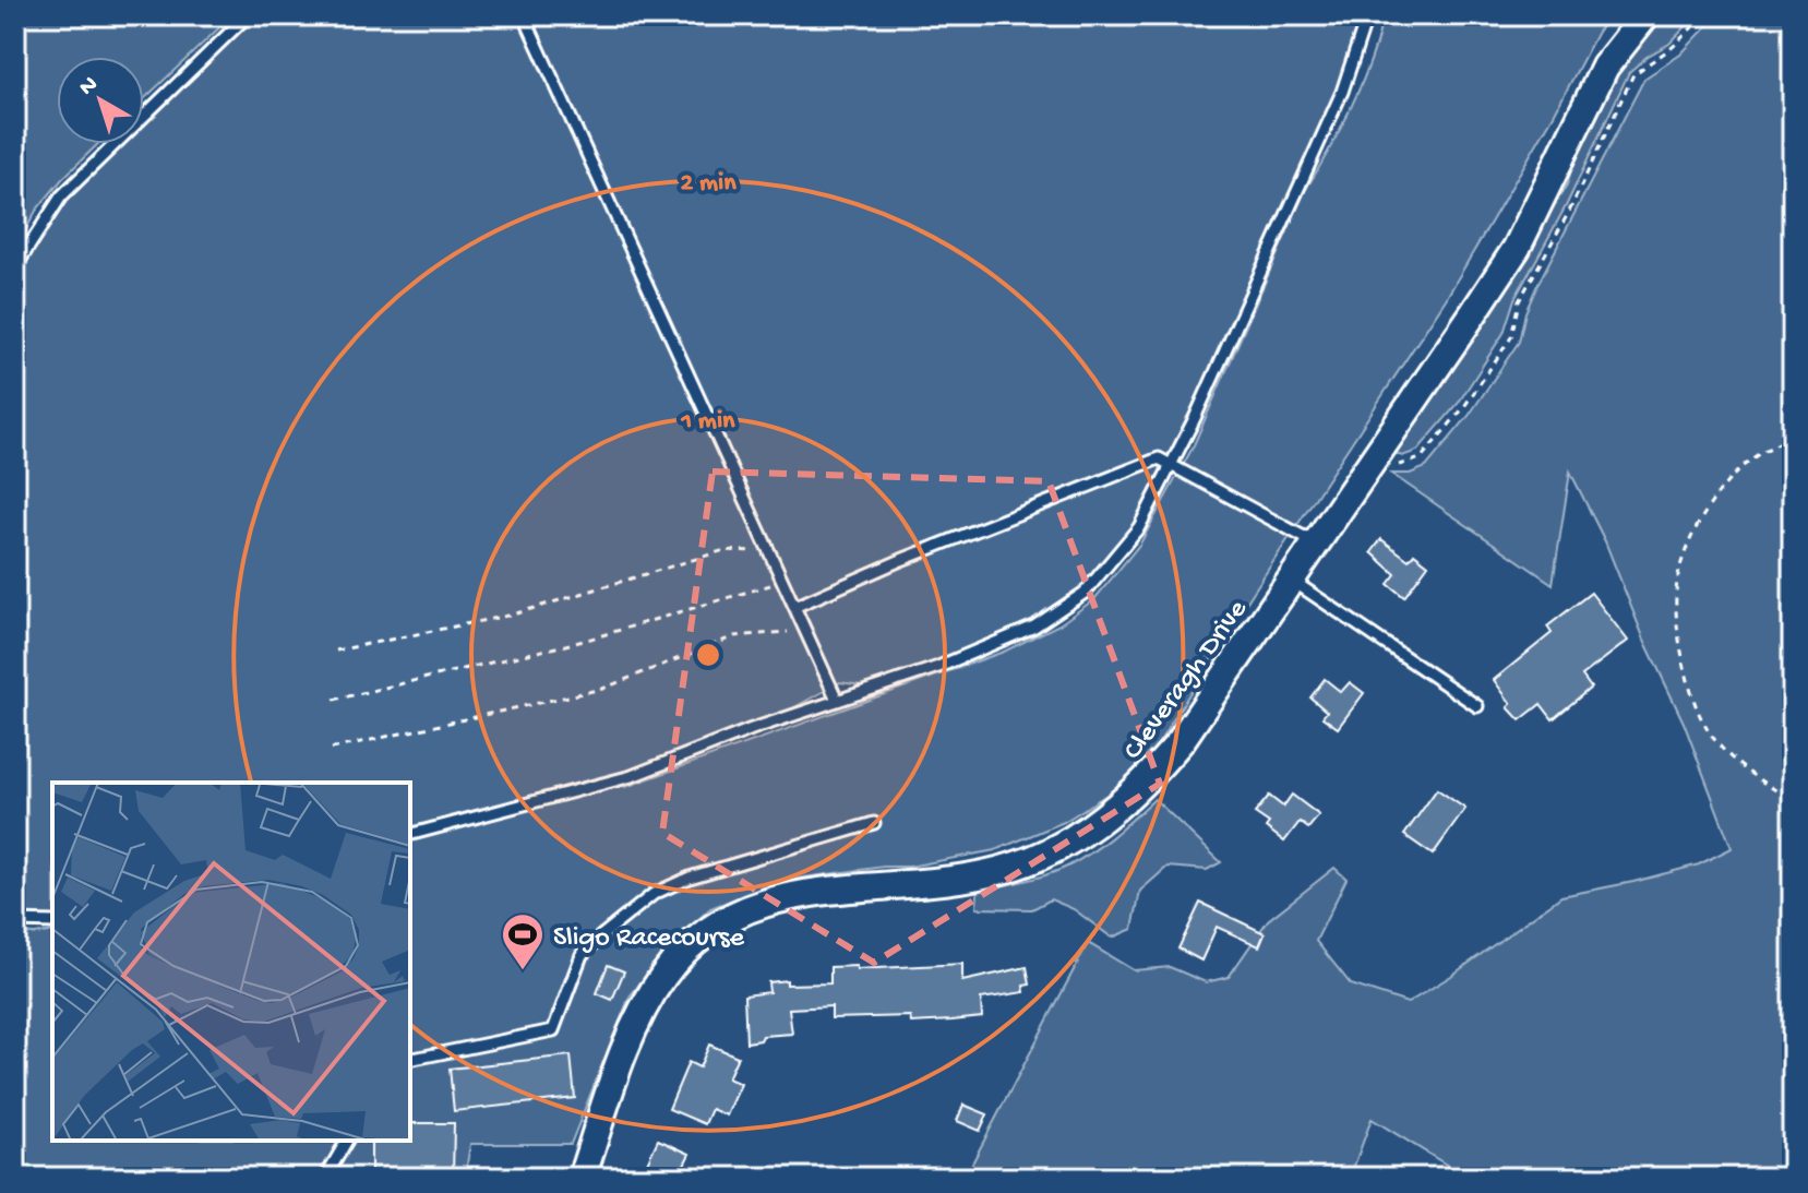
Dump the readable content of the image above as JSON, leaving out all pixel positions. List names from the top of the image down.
{
  "streets": {
    "street": ["Cleveragh Drive"]
  },
  "places": {
    "sports": ["Sligo Racecourse"]
  },
  "north": "top left",
  "rings": ["2 min", "1 min"]
}
